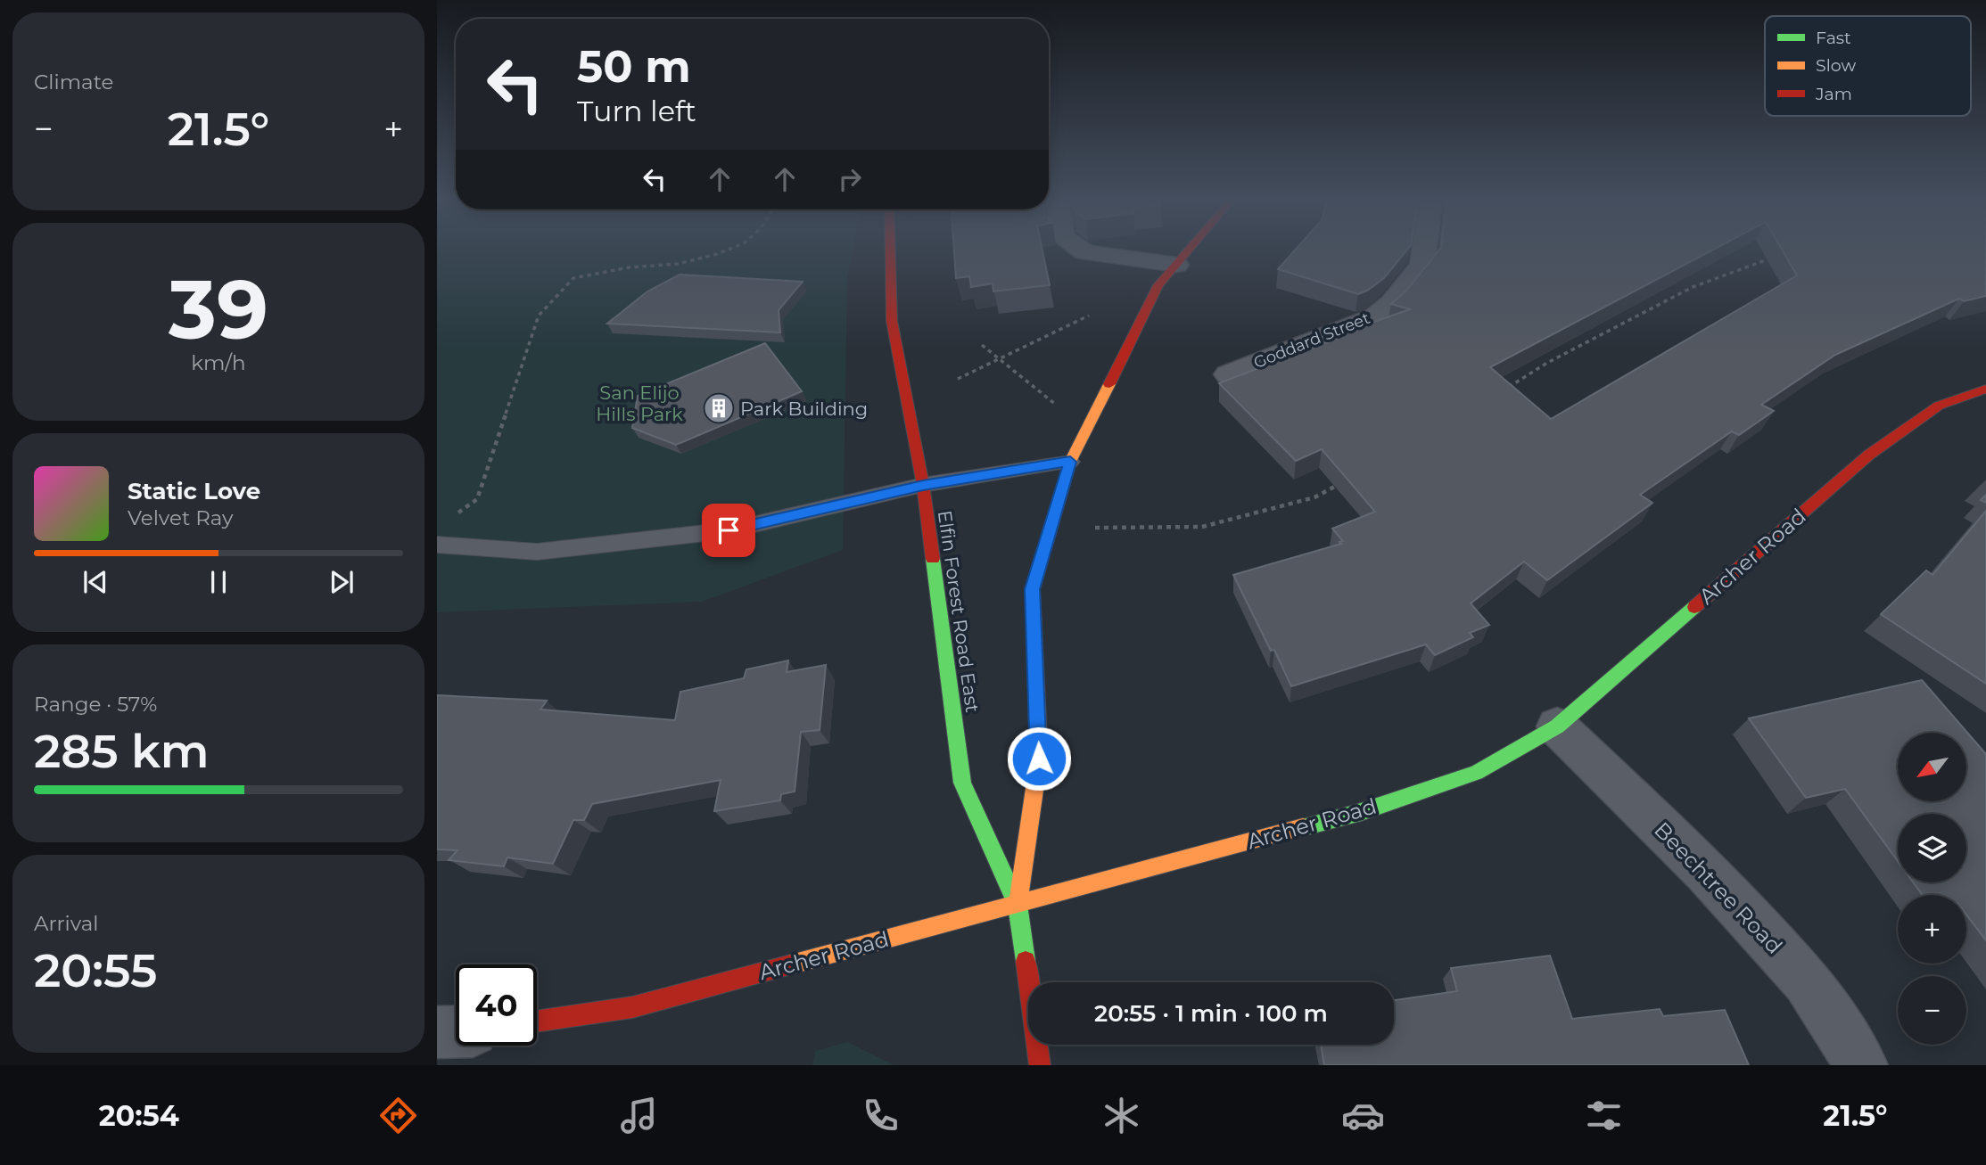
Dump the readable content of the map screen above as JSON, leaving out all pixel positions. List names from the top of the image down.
{
  "streets": {
    "street": [
      "Goddard Street",
      "Archer Road",
      "Elfin Forest Road East",
      "Beechtree Road"
    ]
  },
  "crossings": [
    ["Archer Road", "Elfin Forest Road East"],
    ["Archer Road", "Beechtree Road"]
  ],
  "parks": ["San Elijo Hills Park"],
  "places": {
    "building": ["Park Building"]
  },
  "legend": ["Fast", "Slow", "Jam"],
  "north": "bottom left",
  "page": {
    "tile": [
      "Climate",
      ["39", "km/h"],
      ["Range · 57%", "285 km"],
      ["Arrival", "20:55"]
    ],
    "turn": ["50 m", "Turn left"],
    "heat": ["−", "21.5°", "+"],
    "song": ["Static Love", "Velvet Ray"],
    "map_buttons": ["+", "−"],
    "limit": "40",
    "trip": "20:55 · 1 min · 100 m",
    "tabs": ["20:54", "21.5°"]
  }
}
